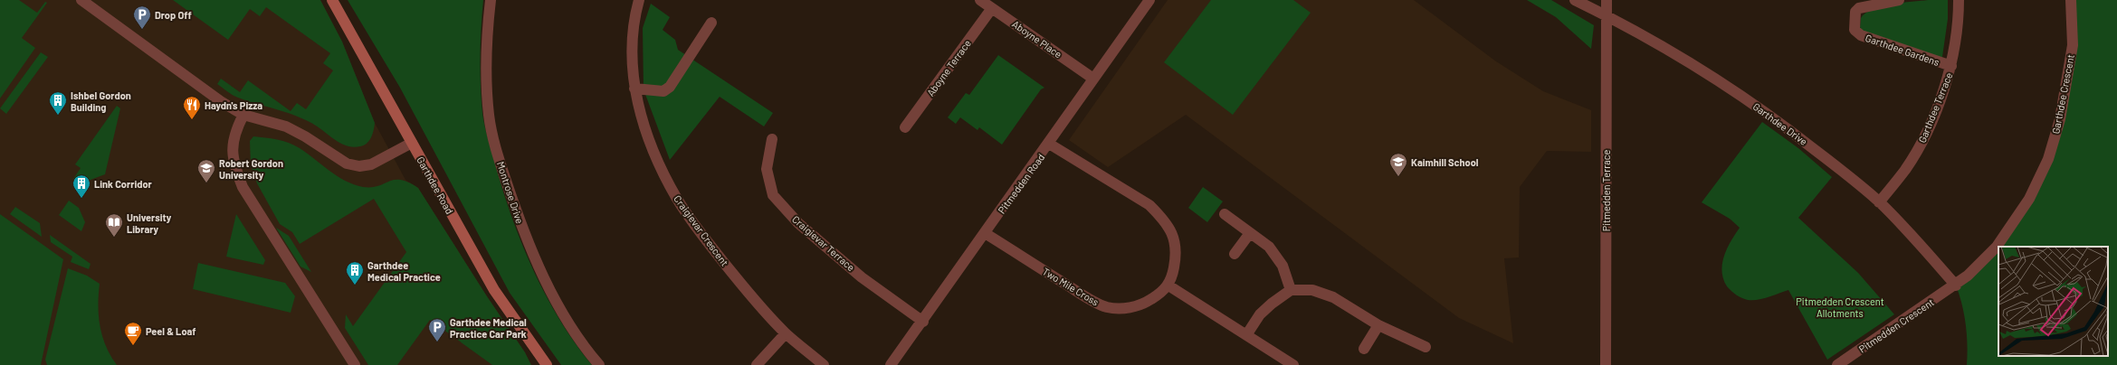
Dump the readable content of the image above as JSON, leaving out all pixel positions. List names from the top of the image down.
{
  "streets": {
    "street": [
      "Aboyne Place",
      "Garthdee Gardens",
      "Aboyne Terrace",
      "Garthdee Crescent",
      "Garthdee Terrace",
      "Garthdee Drive",
      "Pitmedden Road",
      "Garthdee Road",
      "Pitmedden Terrace",
      "Montrose Drive",
      "Craigievar Crescent",
      "Craigievar Terrace",
      "Two Mile Cross",
      "Pitmedden Crescent"
    ]
  },
  "crossings": [
    ["Aboyne Place", "Aboyne Terrace"],
    ["Aboyne Place", "Pitmedden Road"],
    ["Garthdee Gardens", "Garthdee Terrace"],
    ["Garthdee Crescent", "Garthdee Drive"],
    ["Garthdee Crescent", "Pitmedden Crescent"],
    ["Garthdee Terrace", "Garthdee Drive"],
    ["Garthdee Drive", "Pitmedden Terrace"],
    ["Garthdee Drive", "Pitmedden Crescent"],
    ["Pitmedden Road", "Craigievar Terrace"],
    ["Pitmedden Road", "Two Mile Cross"]
  ],
  "parks": ["Pitmedden Crescent Allotments"],
  "places": {
    "parking": ["Drop Off", "Garthdee Medical Practice Car Park"],
    "building": ["Ishbel Gordon Building", "Link Corridor", "Garthdee Medical Practice"],
    "restaurant": ["Haydn's Pizza"],
    "school or university": ["Kaimhill School", "Robert Gordon University"],
    "library": ["University Library"],
    "cafe": ["Peel & Loaf"]
  }
}
